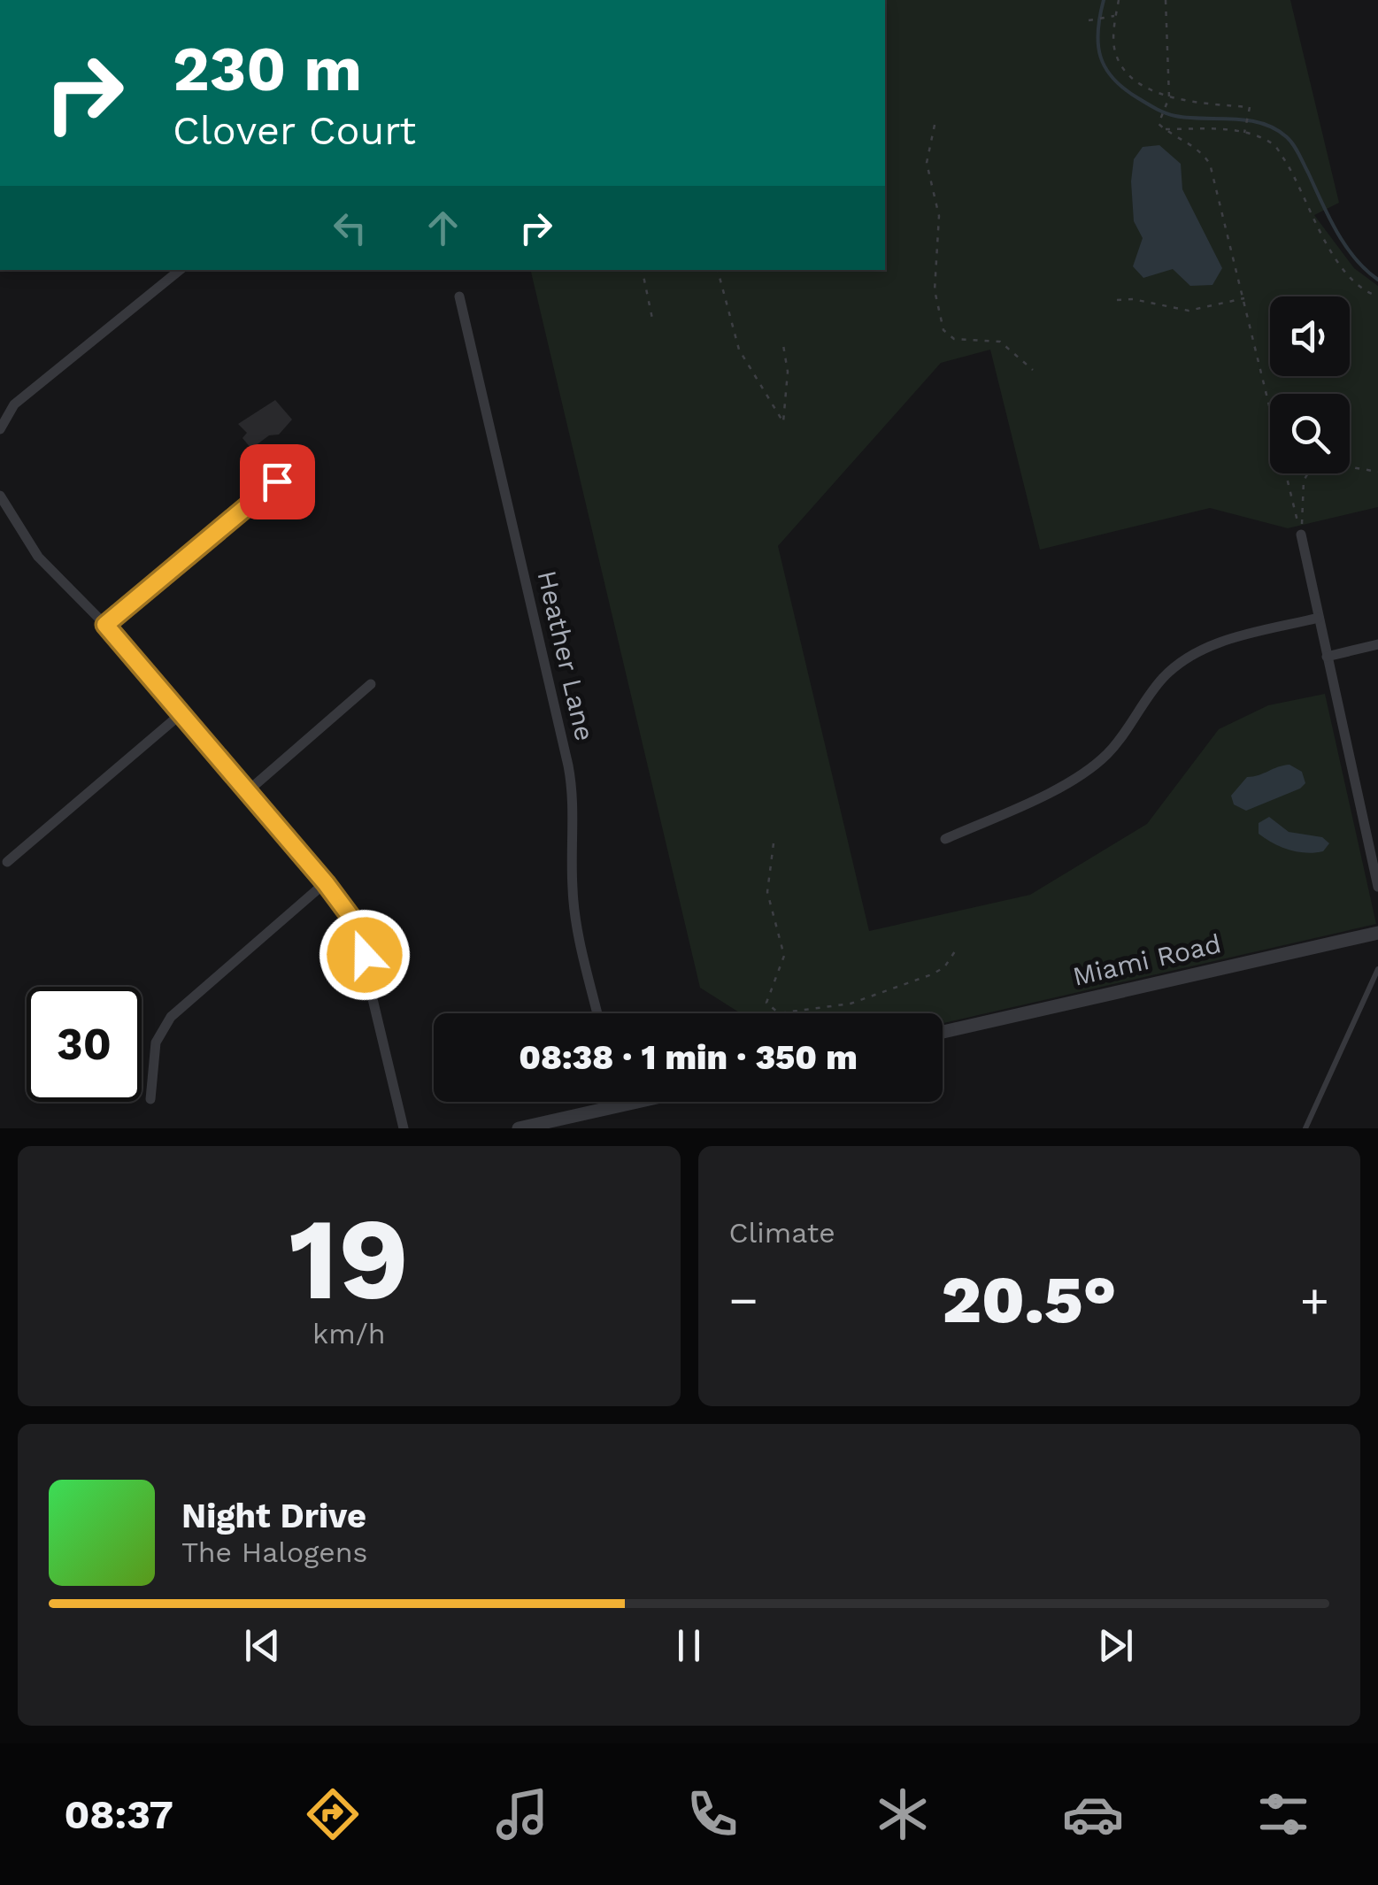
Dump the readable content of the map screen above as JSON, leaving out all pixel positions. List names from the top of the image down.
{
  "streets": {
    "street": ["Heather Lane", "Miami Road"]
  },
  "page": {
    "turn": ["230 m", "Clover Court"],
    "limit": "30",
    "trip": "08:38 · 1 min · 350 m",
    "tile": [
      ["19", "km/h"],
      "Climate"
    ],
    "heat": ["−", "20.5°", "+"],
    "song": ["Night Drive", "The Halogens"],
    "tabs": "08:37"
  }
}
